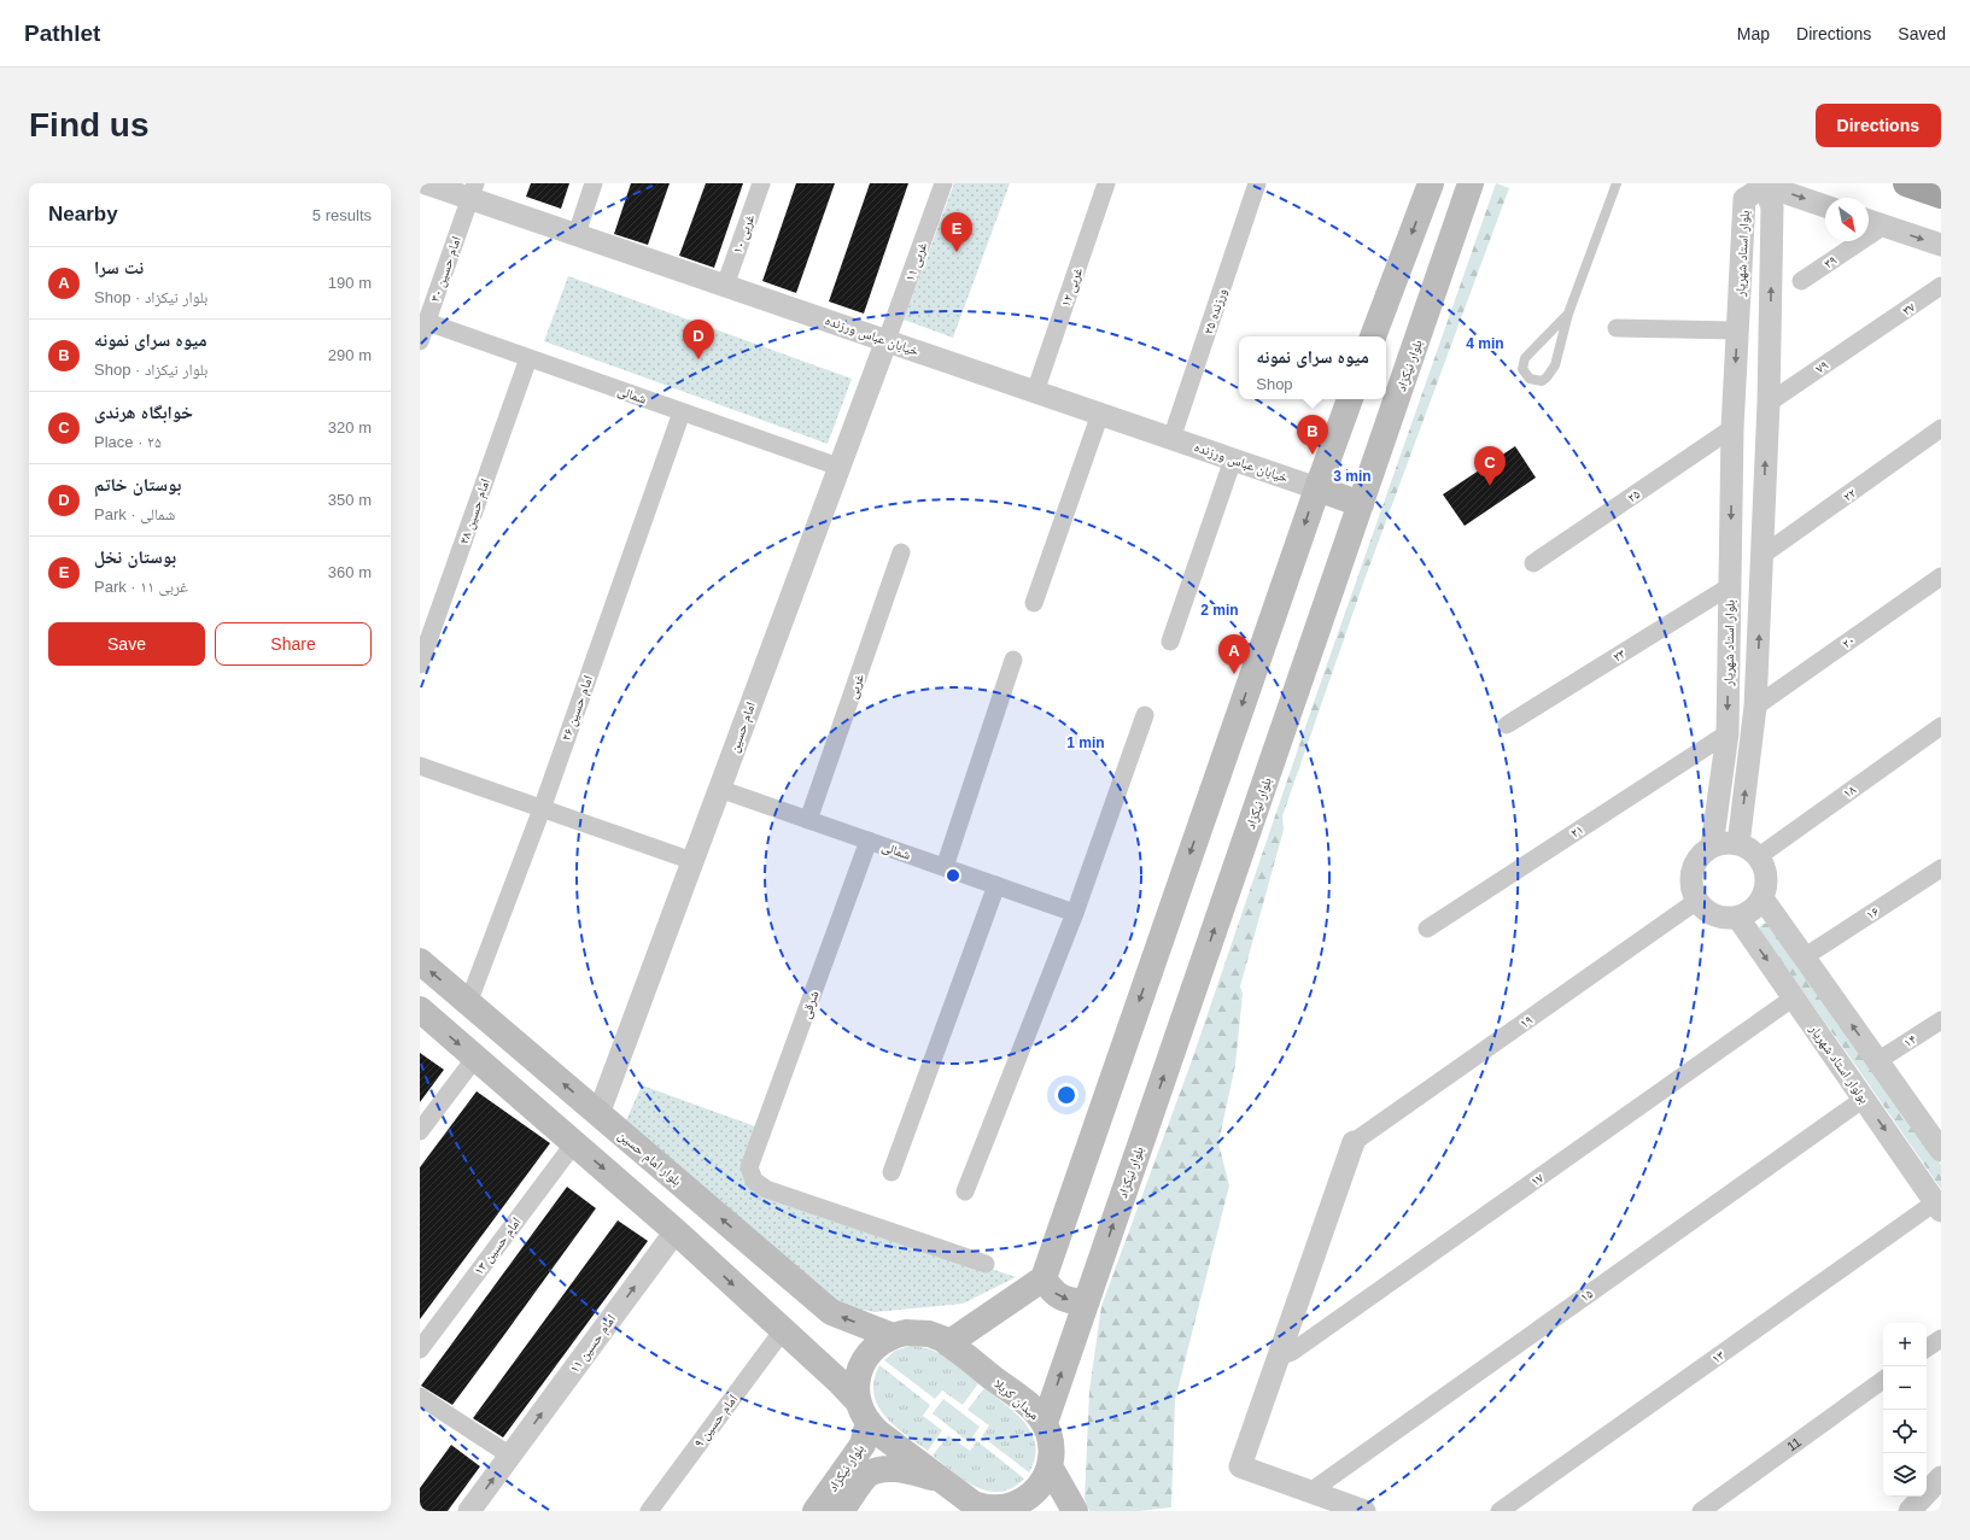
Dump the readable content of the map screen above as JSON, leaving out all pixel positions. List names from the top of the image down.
{
  "streets": {
    "main road": ["بلوار نیکزاد", "بلوار امام حسین", "میدان کربلا"],
    "street": [
      "غربی ۱۰",
      "بلوار استاد شهریار",
      "غربی ۱۱",
      "۳۹",
      "امام حسین ۳۰",
      "غربی ۱۲",
      "۳۷",
      "ورزنده ۲۵",
      "خیابان عباس ورزنده",
      "۷۹",
      "شمالی",
      "۲۲",
      "۲۵",
      "امام حسین ۲۸",
      "۲۰",
      "۲۳",
      "غربی",
      "امام حسین ۲۶",
      "امام حسین",
      "۱۸",
      "۲۱",
      "۱۶",
      "شرقی",
      "۱۹",
      "۱۴",
      "بولوار استاد شهریار",
      "۱۷",
      "امام حسین ۱۳",
      "۱۵",
      "امام حسین ۱۱",
      "۱۳",
      "امام حسین ۹",
      "11"
    ]
  },
  "crossings": [
    ["غربی ۱۰", "خیابان عباس ورزنده"],
    ["بلوار استاد شهریار", "۲۵"],
    ["بلوار استاد شهریار", "۲۳"],
    ["بلوار استاد شهریار", "۱۸"],
    ["بلوار استاد شهریار", "۲۱"],
    ["بلوار استاد شهریار", "۱۹"],
    ["بلوار استاد شهریار", "بولوار استاد شهریار"],
    ["غربی ۱۱", "خیابان عباس ورزنده"],
    ["غربی ۱۱", "امام حسین"],
    ["امام حسین ۳۰", "خیابان عباس ورزنده"],
    ["امام حسین ۳۰", "شمالی"],
    ["غربی ۱۲", "خیابان عباس ورزنده"],
    ["۳۷", "۷۹"],
    ["ورزنده ۲۵", "خیابان عباس ورزنده"],
    ["خیابان عباس ورزنده", "امام حسین"],
    ["بلوار نیکزاد", "میدان کربلا"],
    ["شمالی", "امام حسین ۲۸"],
    ["شمالی", "غربی"],
    ["شمالی", "امام حسین ۲۶"],
    ["شمالی", "امام حسین"],
    ["شمالی", "شرقی"],
    ["امام حسین ۲۶", "بلوار امام حسین"],
    ["امام حسین", "بلوار امام حسین"],
    ["۱۸", "۱۹"],
    ["۱۸", "بولوار استاد شهریار"],
    ["۱۹", "بولوار استاد شهریار"],
    ["بولوار استاد شهریار", "۱۷"],
    ["بولوار استاد شهریار", "۱۵"],
    ["بولوار استاد شهریار", "۱۳"],
    ["بلوار امام حسین", "میدان کربلا"]
  ],
  "one_way": ["امام حسین ۱۱"],
  "north": "bottom right",
  "page": {
    "header": "Pathlet",
    "nav": ["Map", "Directions", "Saved"],
    "buttons": [
      "Directions",
      ["Save", "Share"]
    ],
    "title": "Find us",
    "heading": ["Nearby", "5 results"],
    "pins": [
      "E",
      "D",
      "B",
      "C",
      "A"
    ],
    "list": [
      {
        "mark": "A",
        "name": "نت سرا",
        "note": "Shop · بلوار نیکزاد",
        "value": "190 m"
      },
      {
        "mark": "B",
        "name": "میوه سرای نمونه",
        "note": "Shop · بلوار نیکزاد",
        "value": "290 m"
      },
      {
        "mark": "C",
        "name": "خوابگاه هرندی",
        "note": "Place · ۲۵",
        "value": "320 m"
      },
      {
        "mark": "D",
        "name": "بوستان خاتم",
        "note": "Park · شمالی",
        "value": "350 m"
      },
      {
        "mark": "E",
        "name": "بوستان نخل",
        "note": "Park · غربی ۱۱",
        "value": "360 m"
      }
    ],
    "popup": ["میوه سرای نمونه", "Shop"],
    "map_buttons": ["+", "−"]
  },
  "rings": [
    "4 min",
    "3 min",
    "2 min",
    "1 min"
  ]
}
